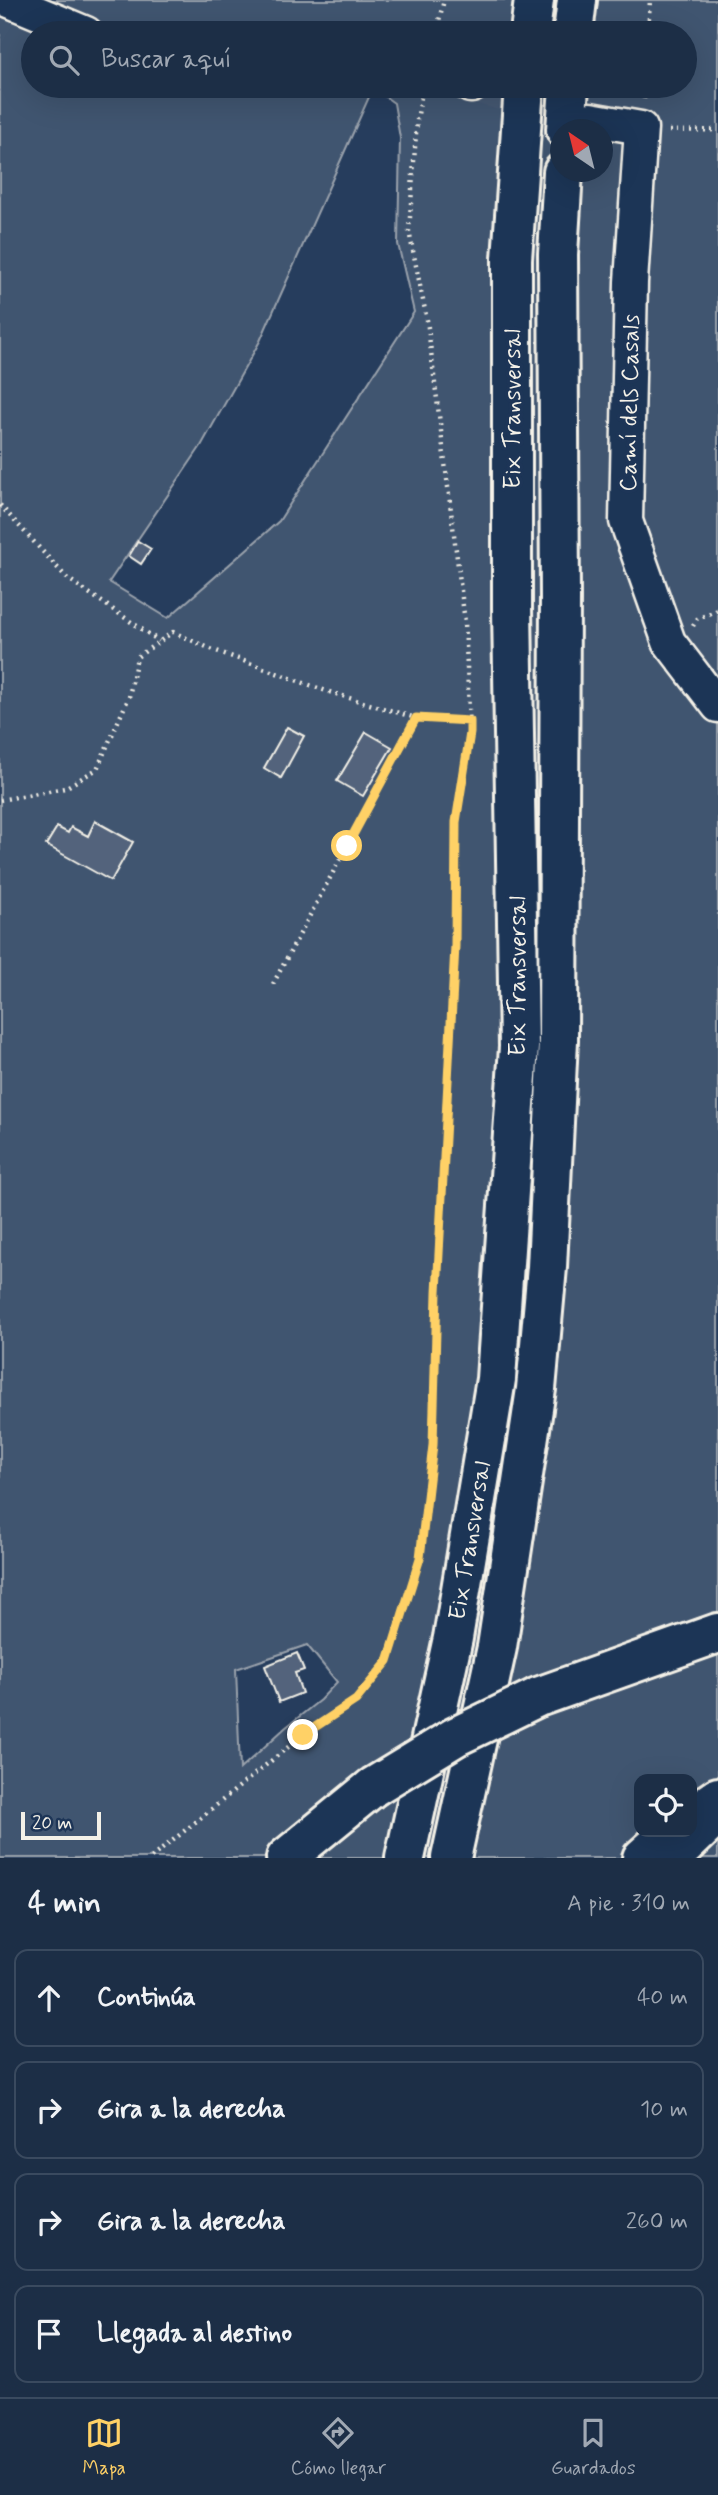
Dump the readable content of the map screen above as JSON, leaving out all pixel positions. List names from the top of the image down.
{
  "streets": {
    "highway": ["Eix Transversal"],
    "street": ["Camí dels Casals"]
  },
  "scale_bar": "20 m",
  "north": "top left",
  "page": {
    "search": "Buscar aquí",
    "scale": "20 m",
    "heading": ["4 min", "A pie · 310 m"],
    "list": [
      ["Continúa", "40 m"],
      ["Gira a la derecha", "10 m"],
      ["Gira a la derecha", "260 m"],
      "Llegada al destino"
    ],
    "nav": ["Mapa", "Cómo llegar", "Guardados"]
  }
}
